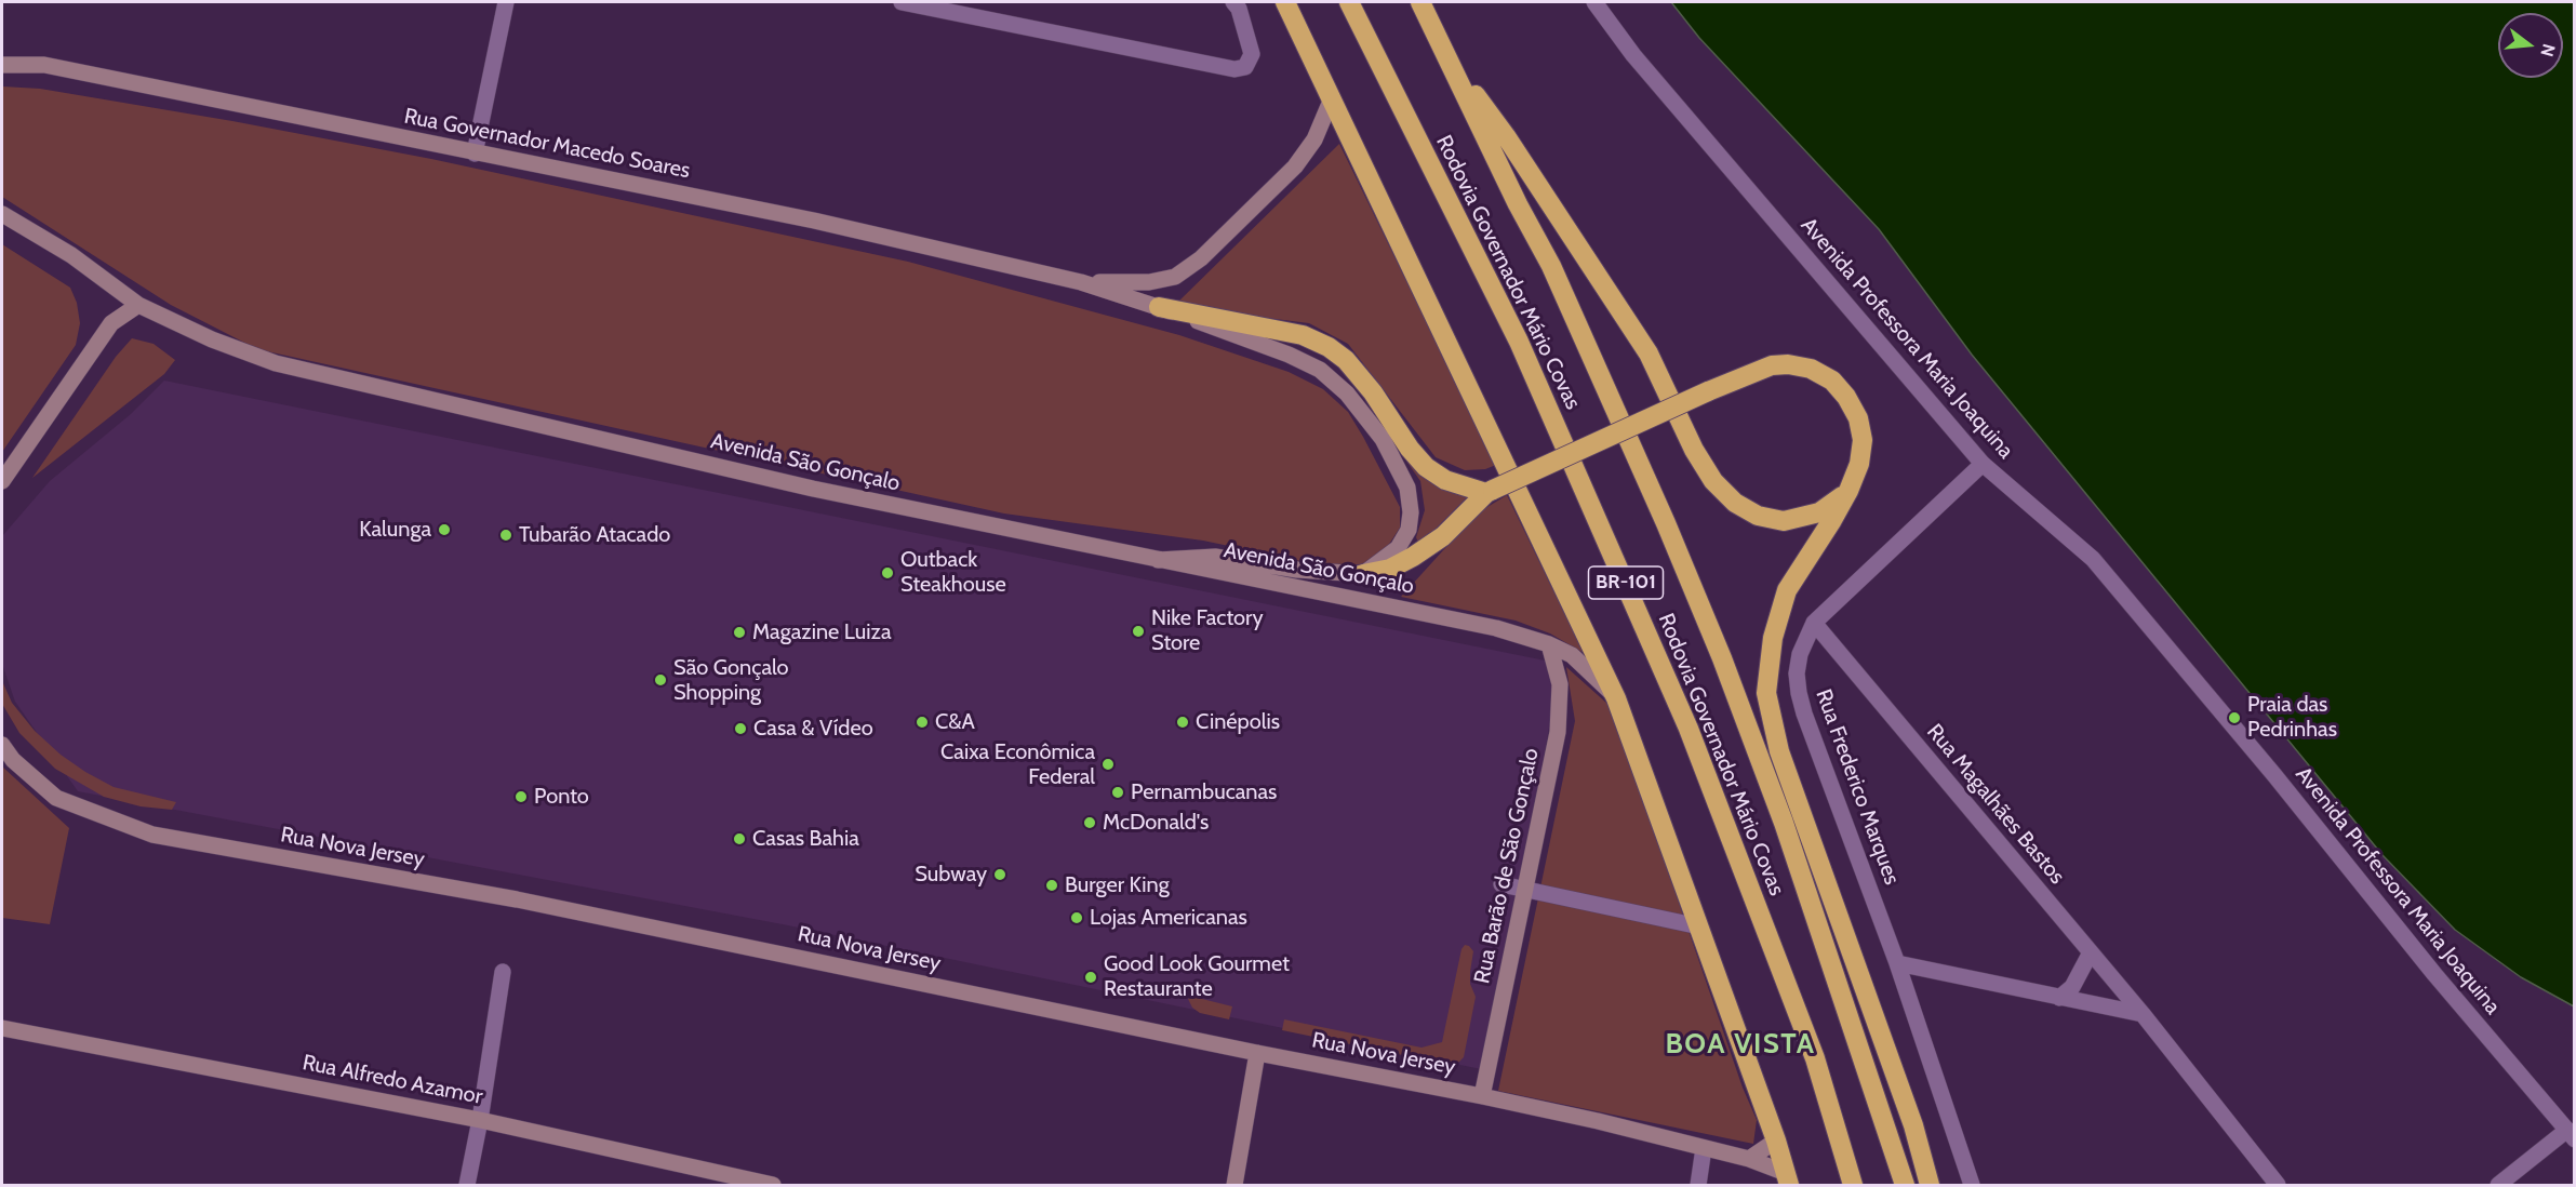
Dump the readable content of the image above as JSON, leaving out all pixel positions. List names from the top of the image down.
{
  "streets": {
    "highway": ["Rodovia Governador Mário Covas", "BR-101"],
    "street": [
      "Rua Governador Macedo Soares",
      "Avenida Professora Maria Joaquina",
      "Avenida São Gonçalo",
      "Rua Frederico Marques",
      "Rua Magalhães Bastos",
      "Rua Nova Jersey",
      "Rua Barão de São Gonçalo",
      "Rua Alfredo Azamor"
    ]
  },
  "crossings": [
    ["Avenida Professora Maria Joaquina", "Rua Frederico Marques"],
    ["Avenida São Gonçalo", "Rua Barão de São Gonçalo"],
    ["Rua Frederico Marques", "Rua Magalhães Bastos"],
    ["Rua Nova Jersey", "Rua Barão de São Gonçalo"]
  ],
  "districts": ["BOA VISTA"],
  "places": [
    "Kalunga",
    "Tubarão Atacado",
    "Outback Steakhouse",
    "Nike Factory Store",
    "Magazine Luiza",
    "São Gonçalo Shopping",
    "Praia das Pedrinhas",
    "C&A",
    "Cinépolis",
    "Casa & Vídeo",
    "Caixa Econômica Federal",
    "Pernambucanas",
    "Ponto",
    "McDonald's",
    "Casas Bahia",
    "Subway",
    "Burger King",
    "Lojas Americanas",
    "Good Look Gourmet Restaurante"
  ],
  "north": "right"
}
